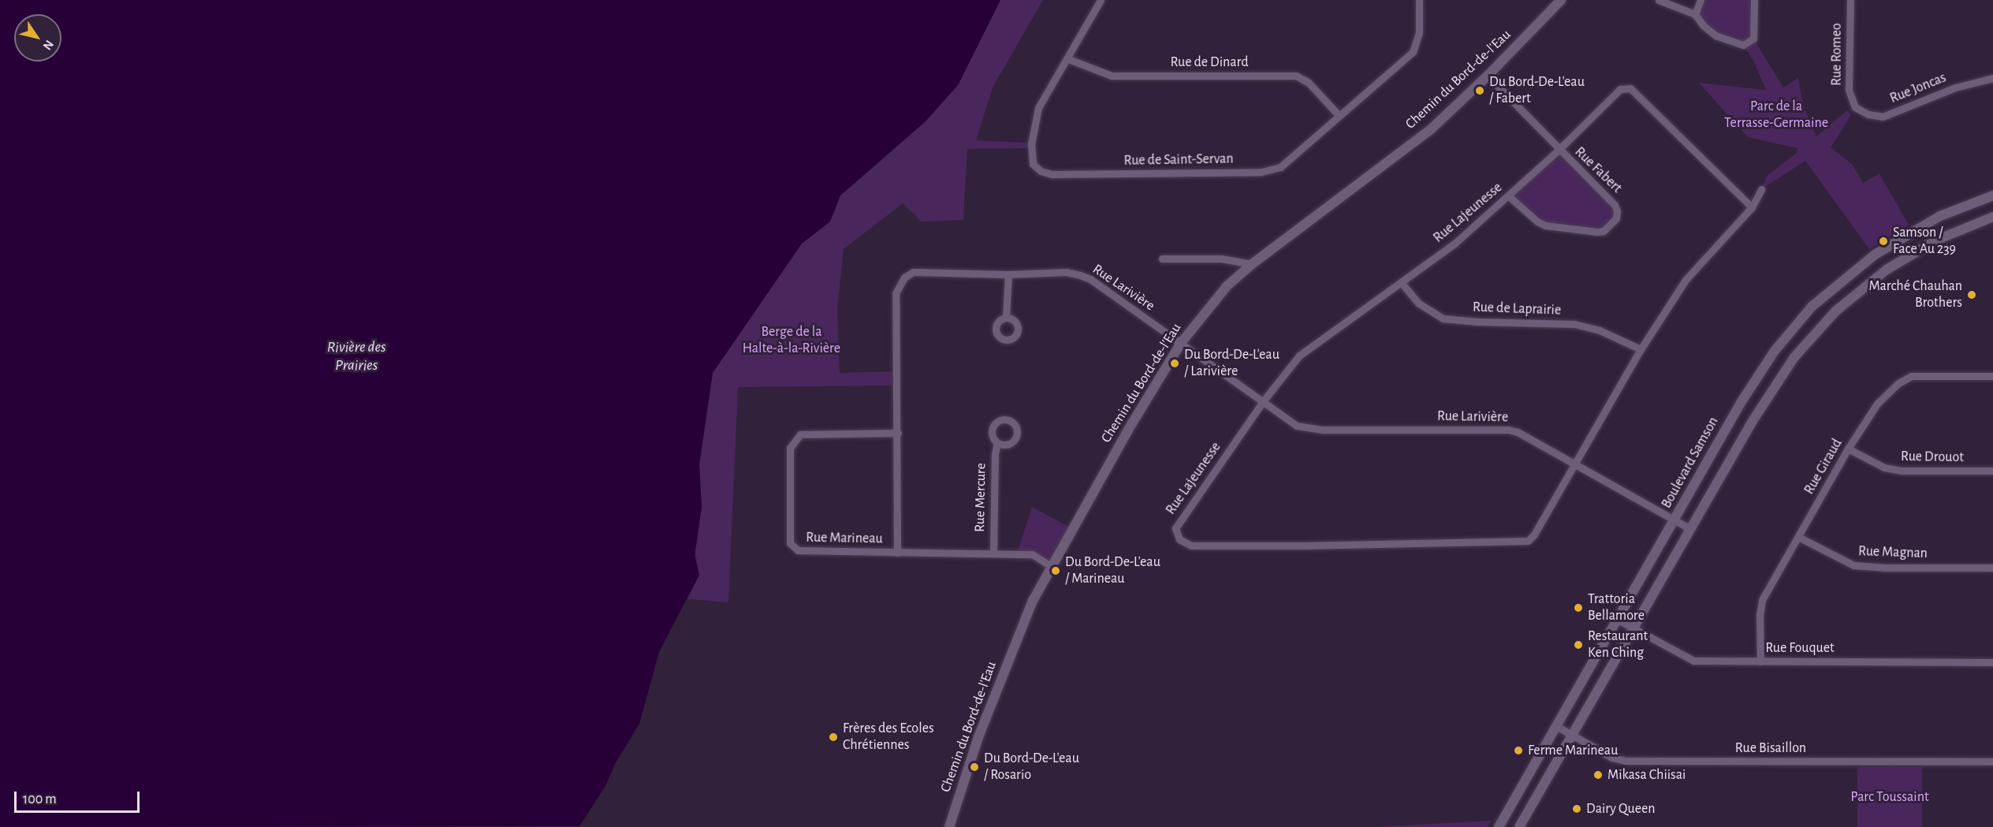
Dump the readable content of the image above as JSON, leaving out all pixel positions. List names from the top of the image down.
{
  "streets": {
    "street": [
      "Rue Romeo",
      "Rue de Dinard",
      "Chemin du Bord-de-l'Eau",
      "Rue Joncas",
      "Rue de Saint-Servan",
      "Rue Fabert",
      "Rue Lajeunesse",
      "Rue Larivière",
      "Rue de Laprairie",
      "Rue Drouot",
      "Boulevard Samson",
      "Rue Giraud",
      "Rue Mercure",
      "Rue Marineau",
      "Rue Magnan",
      "Rue Fouquet",
      "Rue Bisaillon"
    ]
  },
  "crossings": [
    ["Rue Romeo", "Rue Joncas"],
    ["Rue de Dinard", "Rue de Saint-Servan"],
    ["Chemin du Bord-de-l'Eau", "Rue Fabert"],
    ["Chemin du Bord-de-l'Eau", "Rue Larivière"],
    ["Chemin du Bord-de-l'Eau", "Rue Marineau"],
    ["Rue Fabert", "Rue Lajeunesse"],
    ["Rue Lajeunesse", "Rue Larivière"],
    ["Rue Lajeunesse", "Rue de Laprairie"],
    ["Rue Larivière", "Boulevard Samson"],
    ["Rue Larivière", "Rue Marineau"],
    ["Rue Drouot", "Rue Giraud"],
    ["Boulevard Samson", "Rue Fouquet"],
    ["Boulevard Samson", "Rue Bisaillon"],
    ["Rue Giraud", "Rue Magnan"],
    ["Rue Giraud", "Rue Fouquet"],
    ["Rue Mercure", "Rue Marineau"]
  ],
  "water": ["Rivière des Prairies"],
  "parks": ["Parc de la Terrasse-Germaine", "Berge de la Halte-à-la-Rivière", "Parc Toussaint"],
  "places": [
    "Du Bord-De-L'eau / Fabert",
    "Samson / Face Au 239",
    "Marché Chauhan Brothers",
    "Du Bord-De-L'eau / Larivière",
    "Du Bord-De-L'eau / Marineau",
    "Trattoria Bellamore",
    "Restaurant Ken Ching",
    "Frères des Ecoles Chrétiennes",
    "Ferme Marineau",
    "Du Bord-De-L'eau / Rosario",
    "Mikasa Chiisai",
    "Dairy Queen"
  ],
  "scale_bar": "100 m",
  "north": "bottom right"
}
